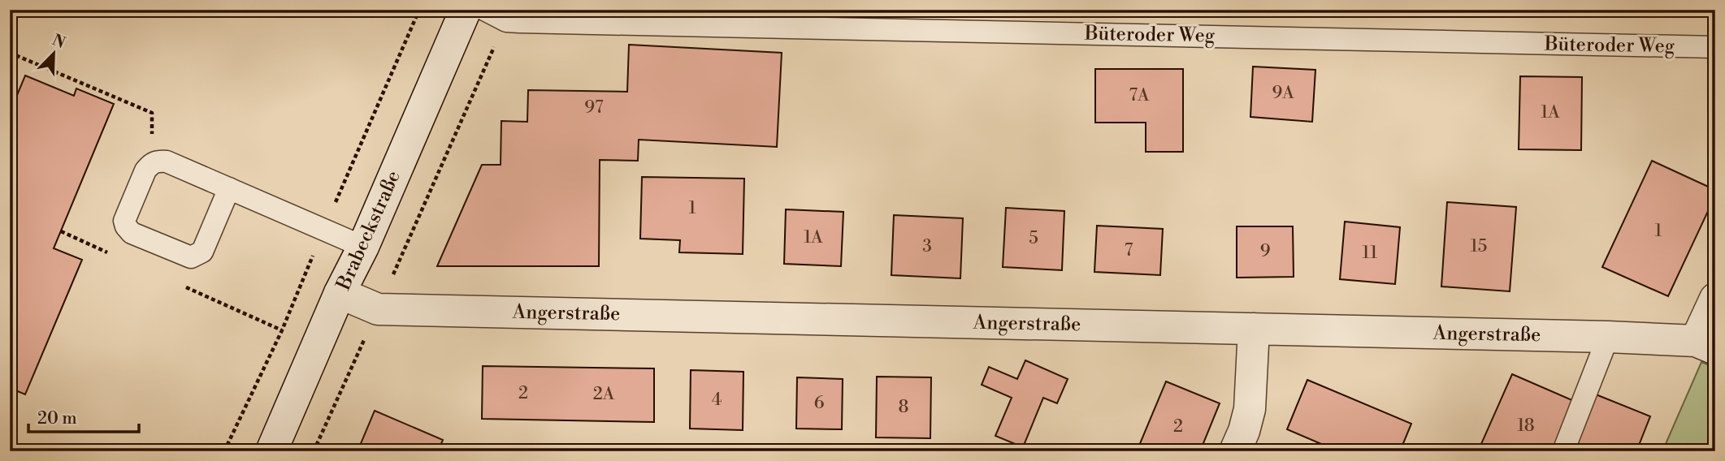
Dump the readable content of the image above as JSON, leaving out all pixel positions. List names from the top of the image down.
{
  "streets": {
    "street": ["Brabeckstraße", "Angerstraße"],
    "lane": ["Büteroder Weg"]
  },
  "crossings": [
    ["Brabeckstraße", "Angerstraße"]
  ],
  "house_numbers": [
    "9A",
    "7A",
    "97",
    "1A",
    "1",
    "1",
    "1A",
    "5",
    "3",
    "15",
    "7",
    "9",
    "11",
    "2",
    "2A",
    "4",
    "6",
    "8",
    "18",
    "2"
  ],
  "scale_bar": "20 m",
  "north": "top right"
}
